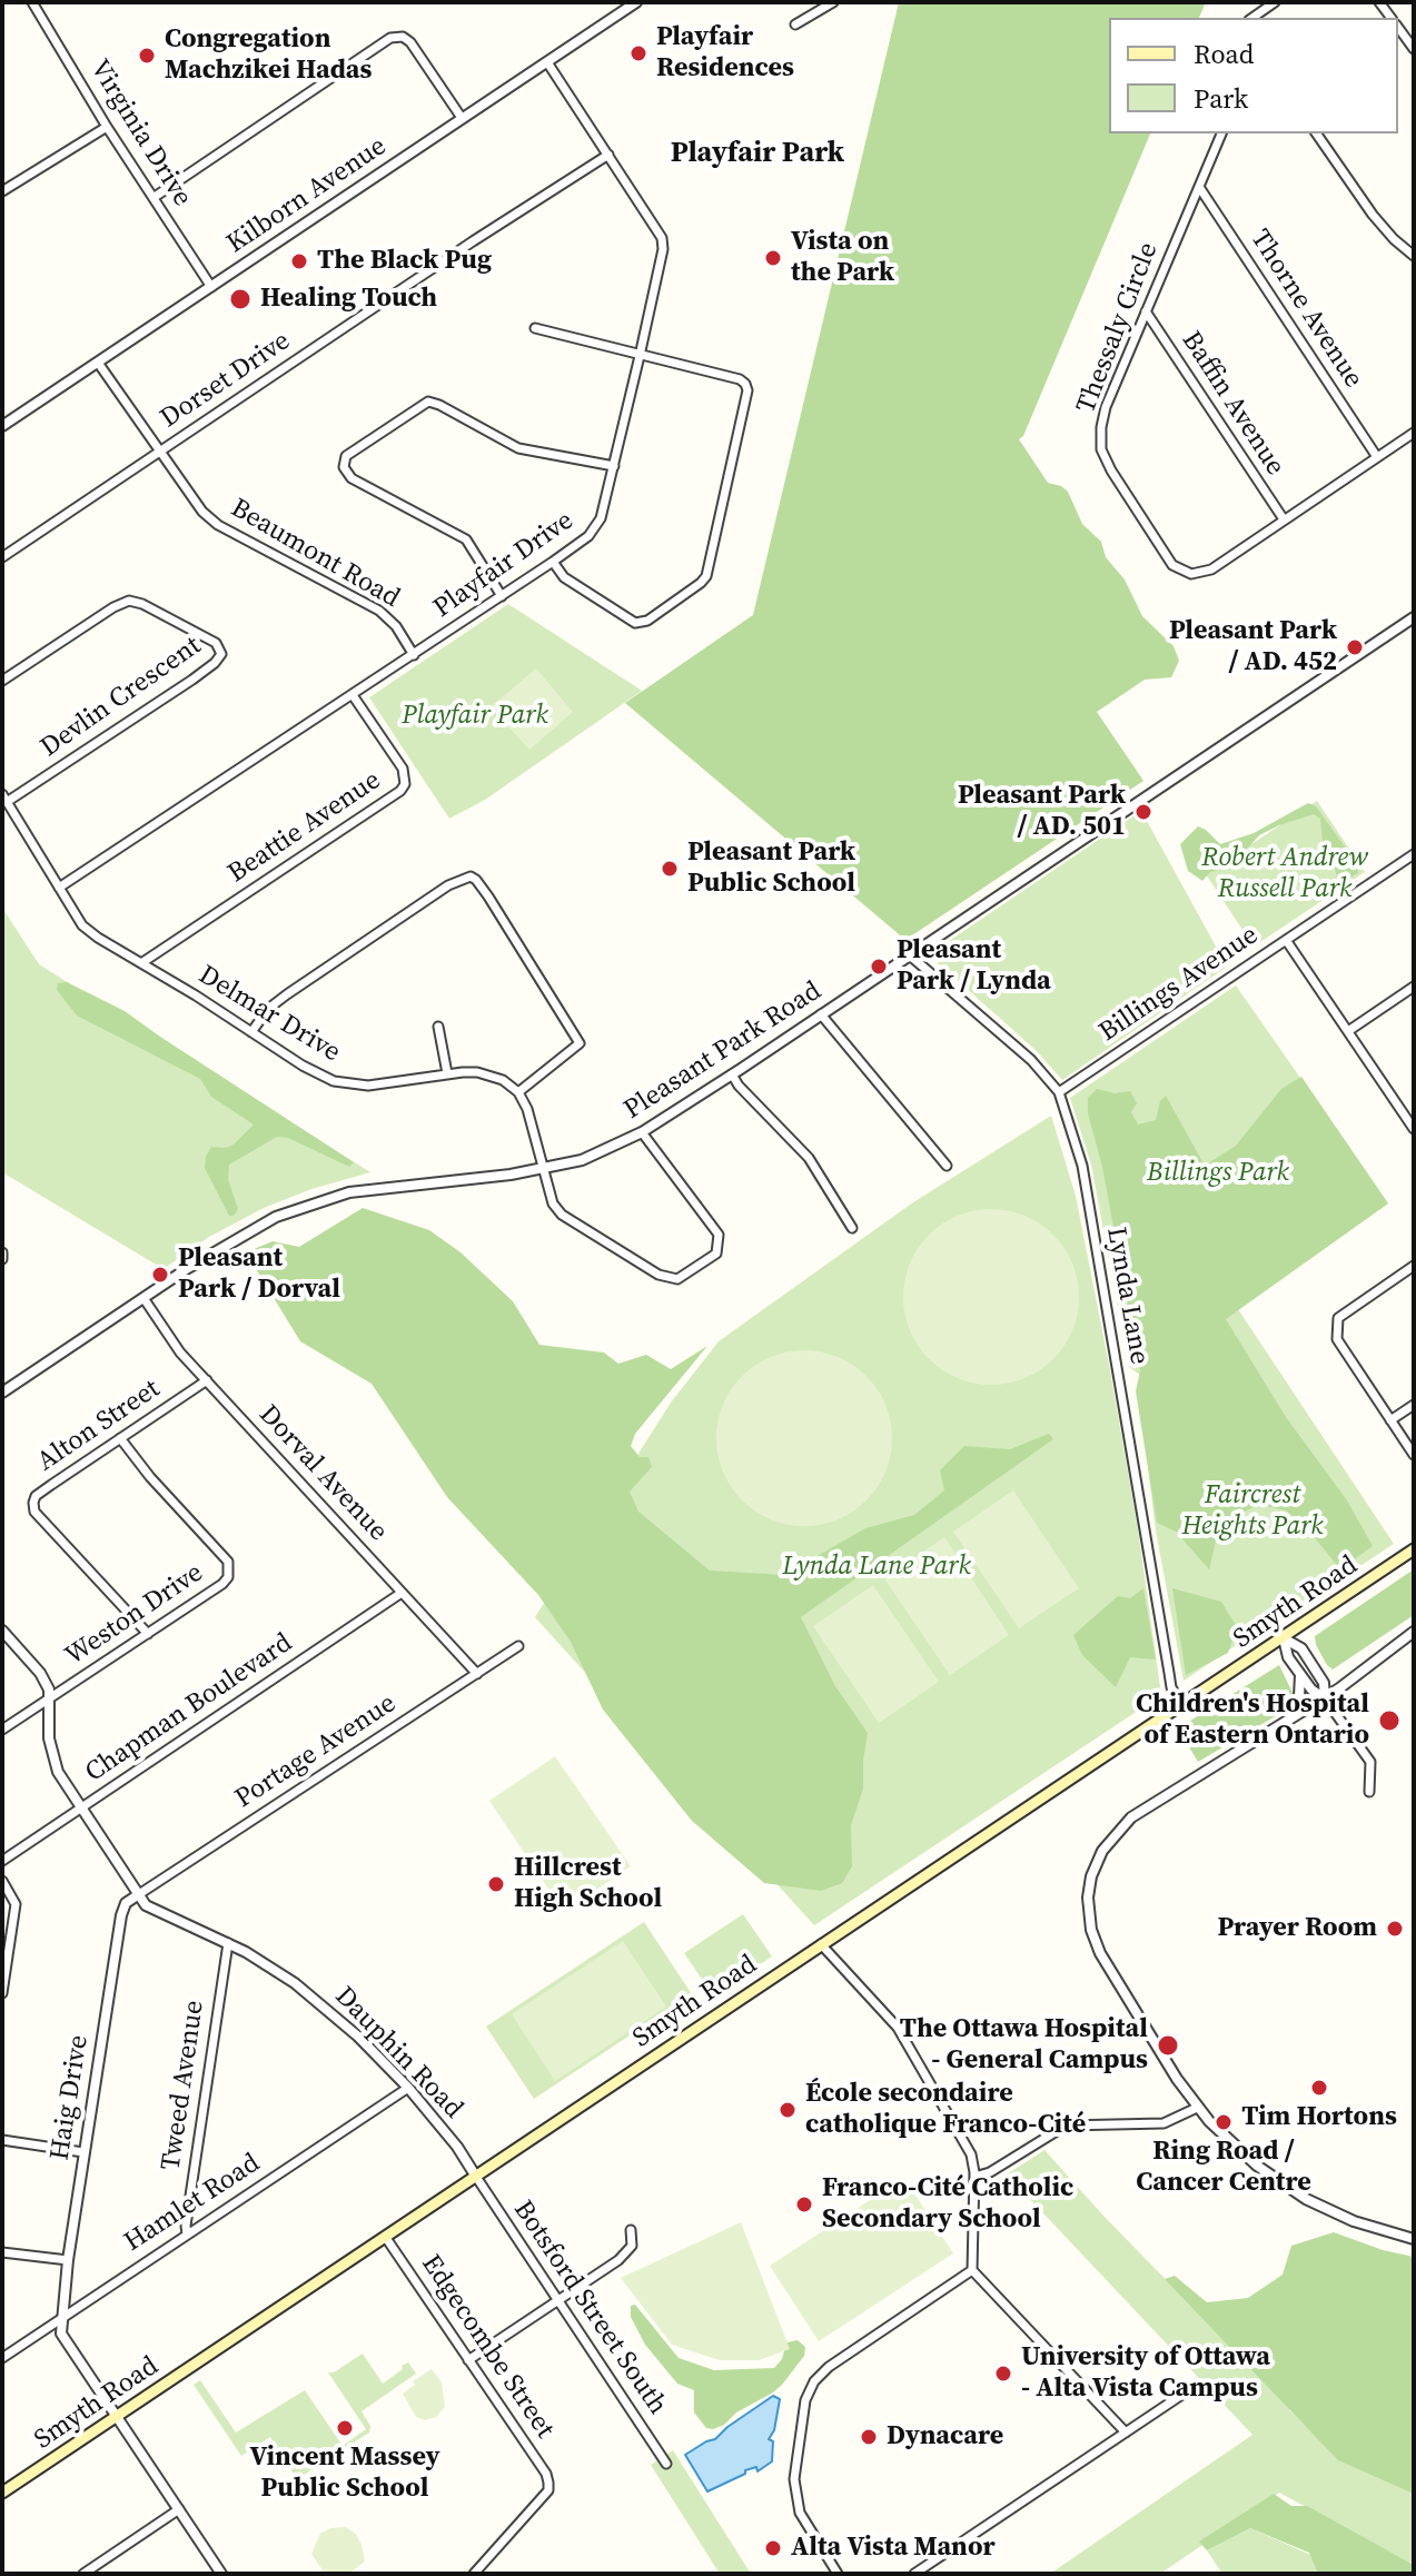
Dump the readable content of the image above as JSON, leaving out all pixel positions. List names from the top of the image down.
{
  "streets": {
    "main road": ["Smyth Road"],
    "street": [
      "Virginia Drive",
      "Kilborn Avenue",
      "Thorne Avenue",
      "Thessaly Circle",
      "Dorset Drive",
      "Baffin Avenue",
      "Beaumont Road",
      "Playfair Drive",
      "Devlin Crescent",
      "Beattie Avenue",
      "Billings Avenue",
      "Delmar Drive",
      "Pleasant Park Road",
      "Lynda Lane",
      "Alton Street",
      "Dorval Avenue",
      "Weston Drive",
      "Chapman Boulevard",
      "Portage Avenue",
      "Dauphin Road",
      "Tweed Avenue",
      "Haig Drive",
      "Hamlet Road",
      "Botsford Street South",
      "Edgecombe Street"
    ]
  },
  "crossings": [
    ["Virginia Drive", "Kilborn Avenue"],
    ["Kilborn Avenue", "Beaumont Road"],
    ["Kilborn Avenue", "Playfair Drive"],
    ["Thorne Avenue", "Thessaly Circle"],
    ["Thessaly Circle", "Baffin Avenue"],
    ["Dorset Drive", "Beaumont Road"],
    ["Dorset Drive", "Playfair Drive"],
    ["Beaumont Road", "Playfair Drive"],
    ["Playfair Drive", "Beattie Avenue"],
    ["Playfair Drive", "Delmar Drive"],
    ["Devlin Crescent", "Delmar Drive"],
    ["Beattie Avenue", "Delmar Drive"],
    ["Billings Avenue", "Lynda Lane"],
    ["Pleasant Park Road", "Lynda Lane"],
    ["Pleasant Park Road", "Dorval Avenue"],
    ["Lynda Lane", "Smyth Road"],
    ["Alton Street", "Dorval Avenue"],
    ["Alton Street", "Weston Drive"],
    ["Dorval Avenue", "Chapman Boulevard"],
    ["Dorval Avenue", "Portage Avenue"],
    ["Smyth Road", "Dauphin Road"],
    ["Smyth Road", "Haig Drive"],
    ["Smyth Road", "Botsford Street South"],
    ["Smyth Road", "Edgecombe Street"],
    ["Portage Avenue", "Dauphin Road"],
    ["Portage Avenue", "Haig Drive"],
    ["Dauphin Road", "Tweed Avenue"],
    ["Dauphin Road", "Haig Drive"],
    ["Dauphin Road", "Hamlet Road"],
    ["Dauphin Road", "Botsford Street South"],
    ["Tweed Avenue", "Hamlet Road"],
    ["Haig Drive", "Hamlet Road"]
  ],
  "districts": ["Playfair Park"],
  "parks": [
    "Playfair Park",
    "Robert Andrew Russell Park",
    "Billings Park",
    "Faircrest Heights Park",
    "Lynda Lane Park"
  ],
  "places": [
    "Playfair Residences",
    "Congregation Machzikei Hadas",
    "Vista on the Park",
    "The Black Pug",
    "Healing Touch",
    "Pleasant Park / AD. 452",
    "Pleasant Park / AD. 501",
    "Pleasant Park Public School",
    "Pleasant Park / Lynda",
    "Pleasant Park / Dorval",
    "Children's Hospital of Eastern Ontario",
    "Hillcrest High School",
    "Prayer Room",
    "The Ottawa Hospital - General Campus",
    "Tim Hortons",
    "École secondaire catholique Franco-Cité",
    "Ring Road / Cancer Centre",
    "Franco-Cité Catholic Secondary School",
    "University of Ottawa - Alta Vista Campus",
    "Vincent Massey Public School",
    "Dynacare",
    "Alta Vista Manor"
  ],
  "legend": ["Road", "Park"]
}
